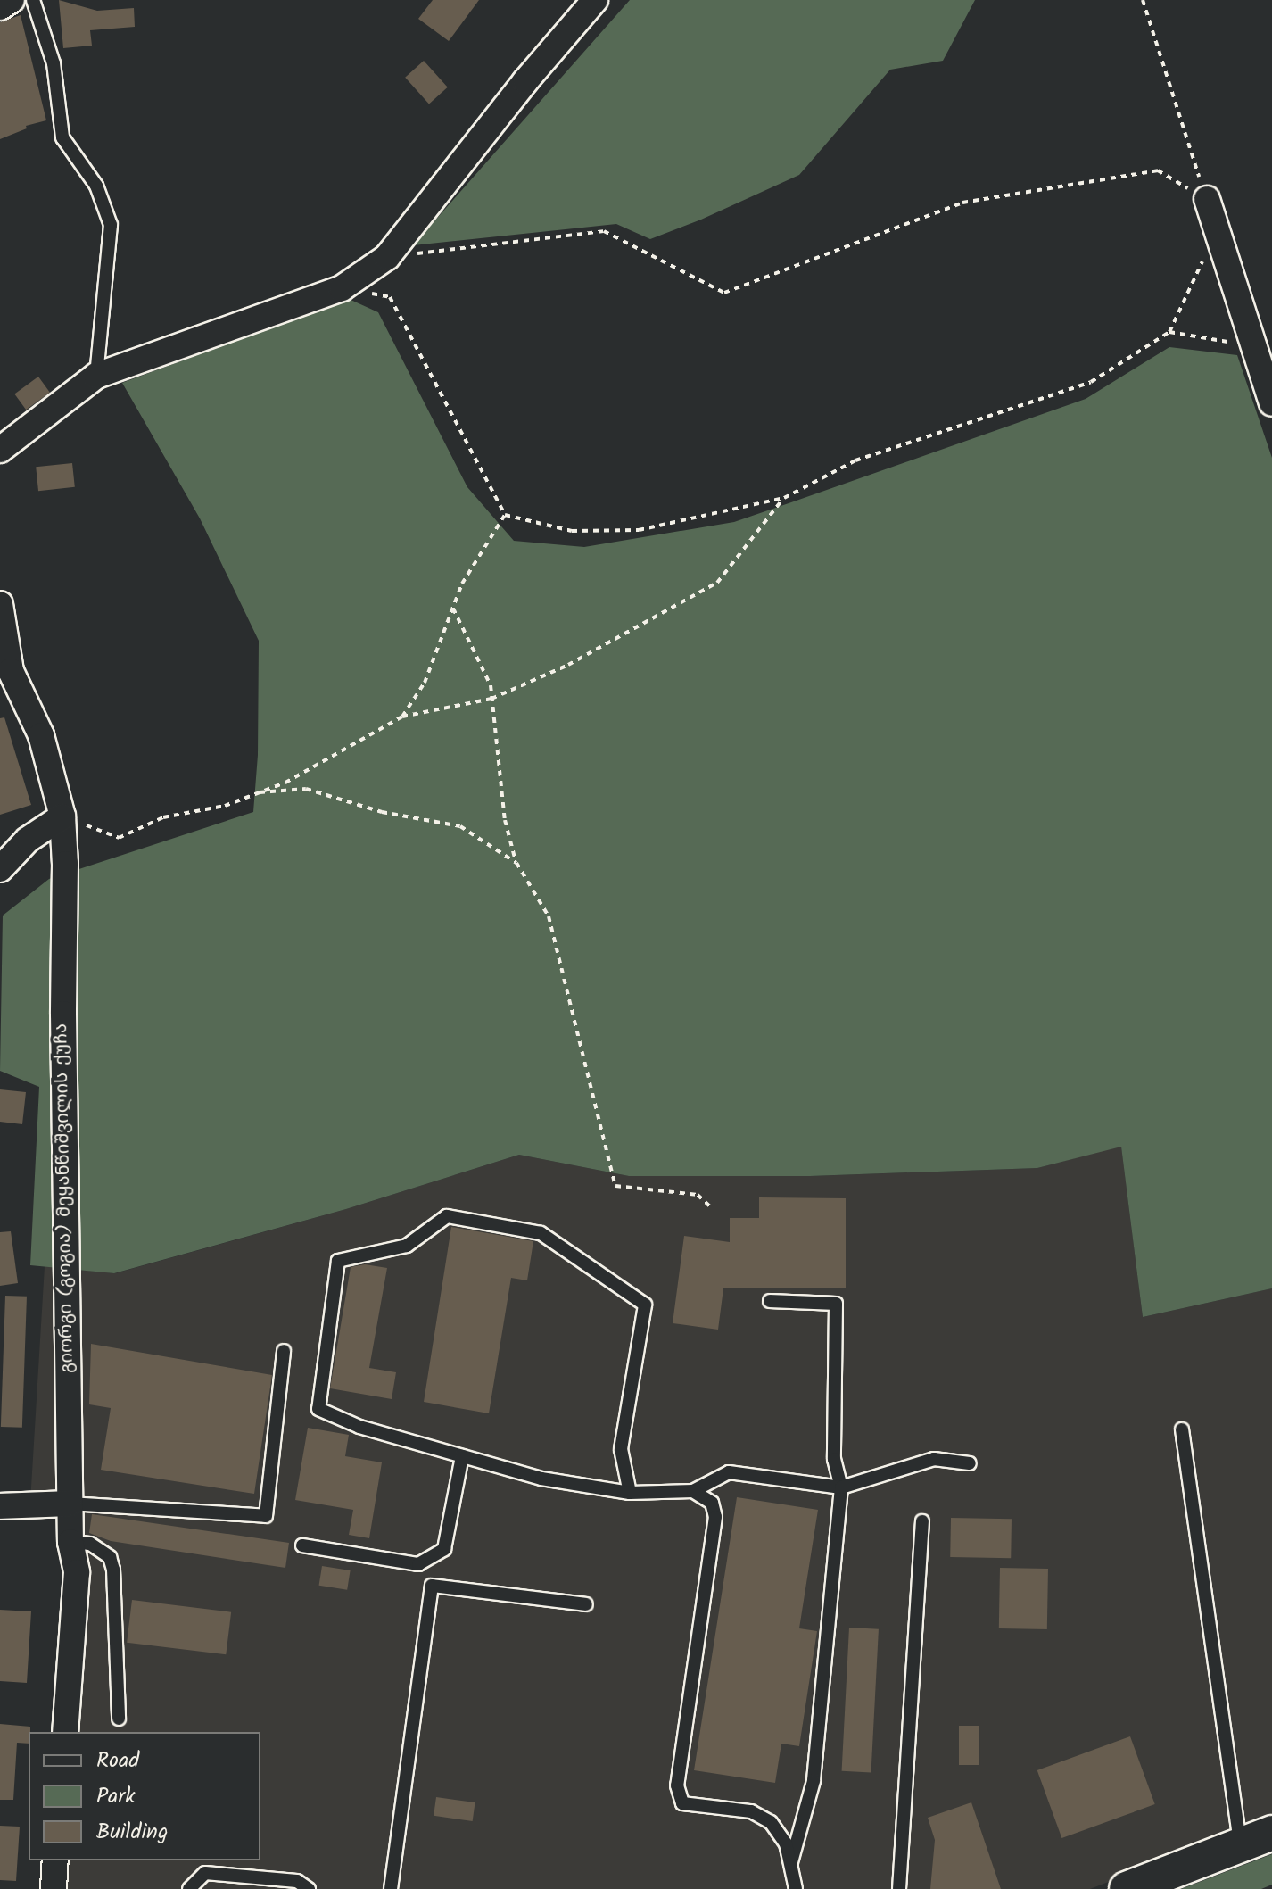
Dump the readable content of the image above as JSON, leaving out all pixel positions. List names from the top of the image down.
{
  "streets": {
    "street": ["გიორგი (გოგია) მეყანწიშვილის ქუჩა"]
  },
  "legend": ["Road", "Park", "Building"]
}
